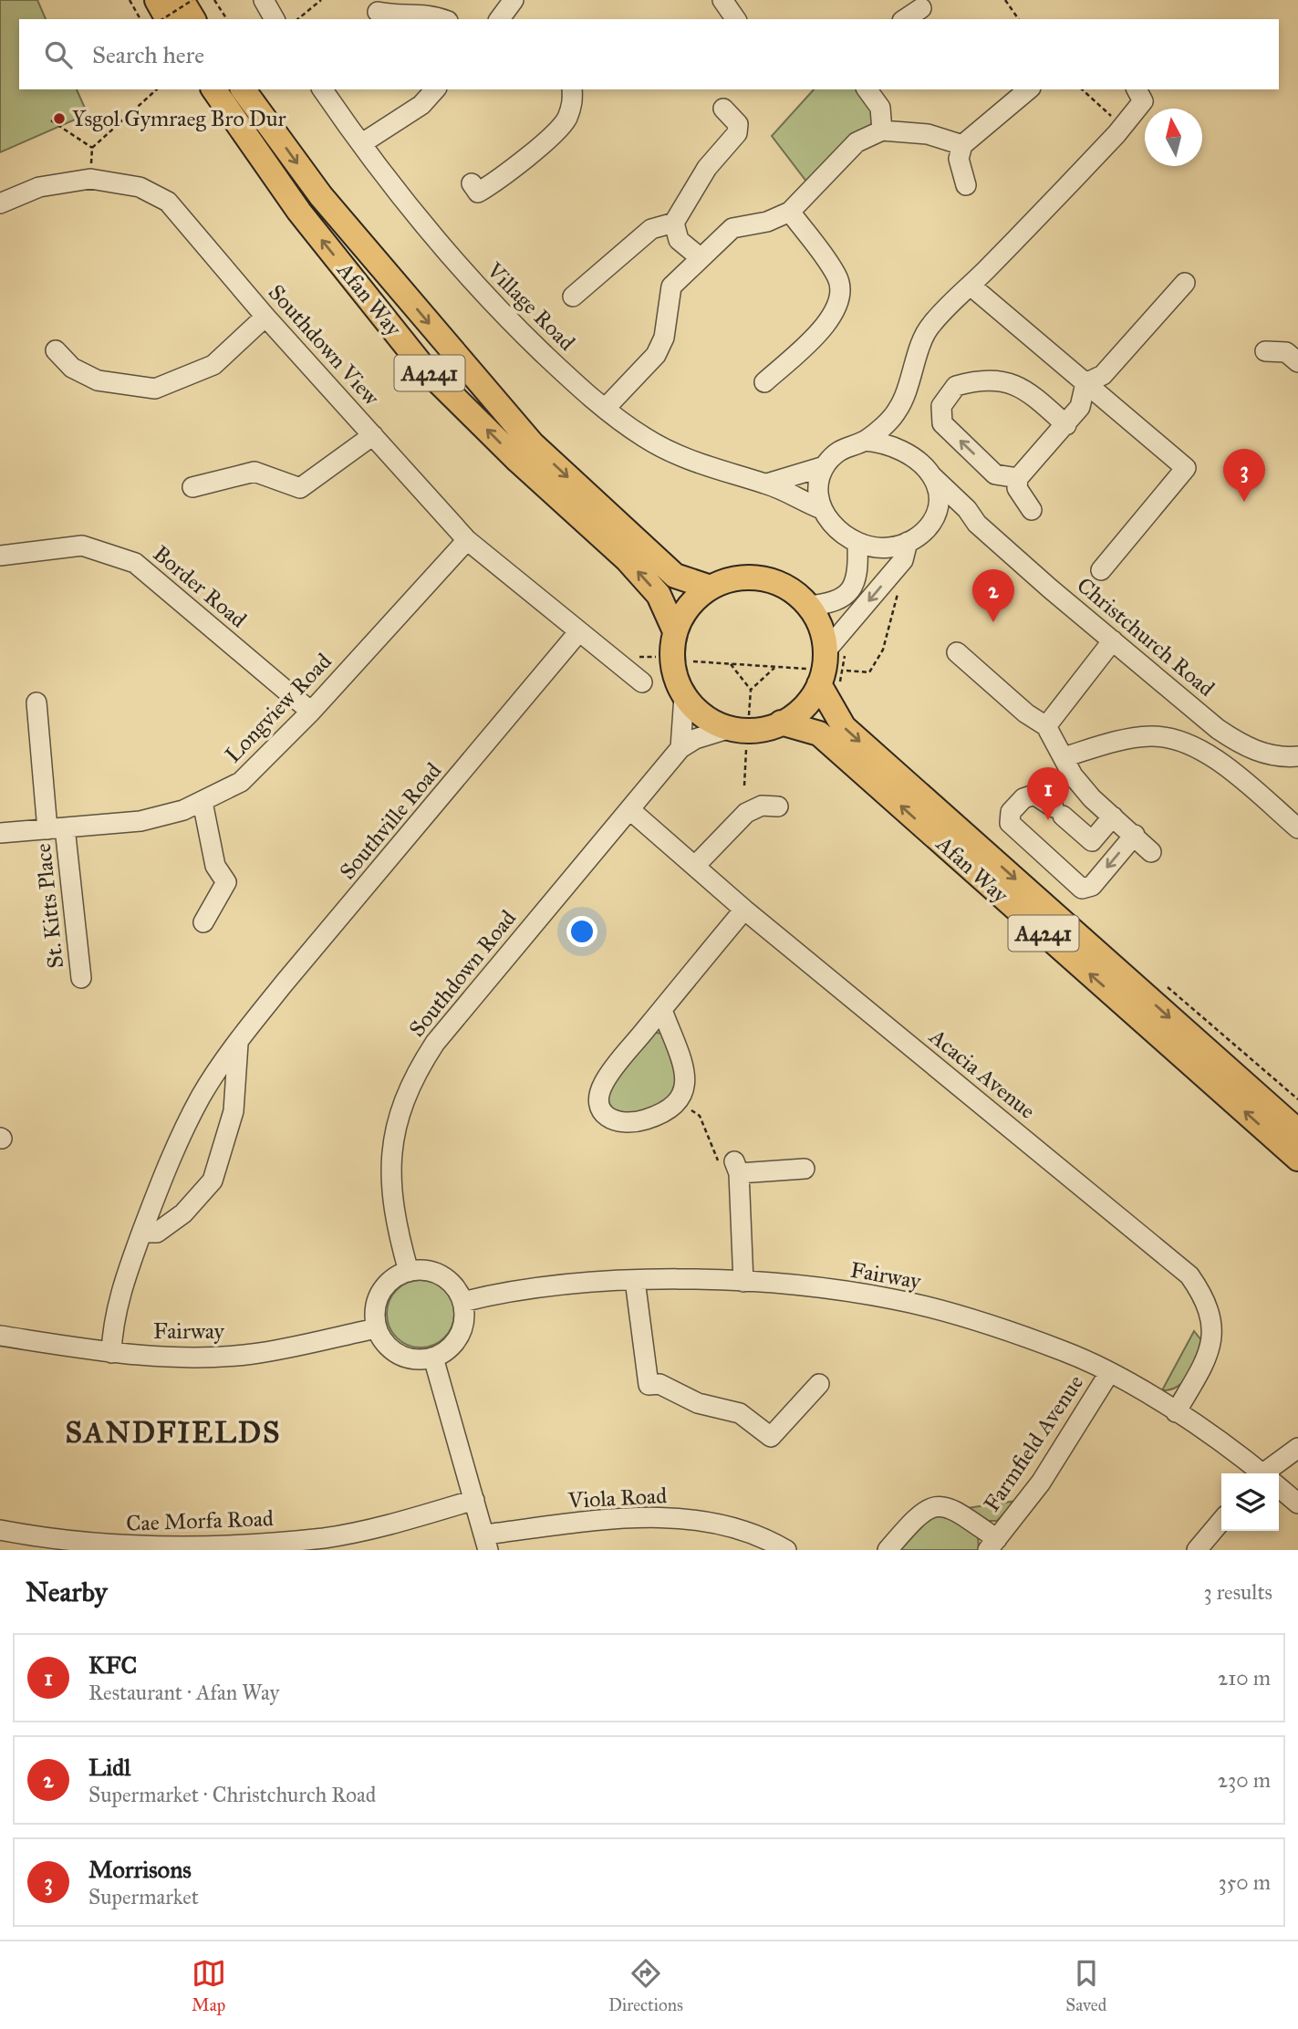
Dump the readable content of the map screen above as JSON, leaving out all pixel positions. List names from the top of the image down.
{
  "streets": {
    "main road": ["Afan Way", "A4241"],
    "street": [
      "Village Road",
      "Southdown View",
      "Border Road",
      "Christchurch Road",
      "Longview Road",
      "Southville Road",
      "St. Kitts Place",
      "Southdown Road",
      "Acacia Avenue",
      "Fairway",
      "Farmfield Avenue",
      "Viola Road",
      "Cae Morfa Road"
    ]
  },
  "crossings": [
    ["Afan Way", "A4241"],
    ["Village Road", "Christchurch Road"],
    ["Southdown View", "Longview Road"],
    ["Southdown View", "Southville Road"],
    ["A4241", "Southdown Road"],
    ["Border Road", "Longview Road"],
    ["Longview Road", "St. Kitts Place"],
    ["Southville Road", "Fairway"],
    ["Southdown Road", "Acacia Avenue"],
    ["Southdown Road", "Fairway"],
    ["Acacia Avenue", "Fairway"],
    ["Fairway", "Farmfield Avenue"]
  ],
  "districts": ["SANDFIELDS"],
  "places": ["Ysgol Gymraeg Bro Dur"],
  "north": "top",
  "page": {
    "search": "Search here",
    "pins": ["3", "2", "1"],
    "heading": ["Nearby", "3 results"],
    "list": [
      {
        "mark": "1",
        "name": "KFC",
        "note": "Restaurant · Afan Way",
        "value": "210 m"
      },
      {
        "mark": "2",
        "name": "Lidl",
        "note": "Supermarket · Christchurch Road",
        "value": "230 m"
      },
      {
        "mark": "3",
        "name": "Morrisons",
        "note": "Supermarket",
        "value": "350 m"
      }
    ],
    "nav": ["Map", "Directions", "Saved"]
  }
}
